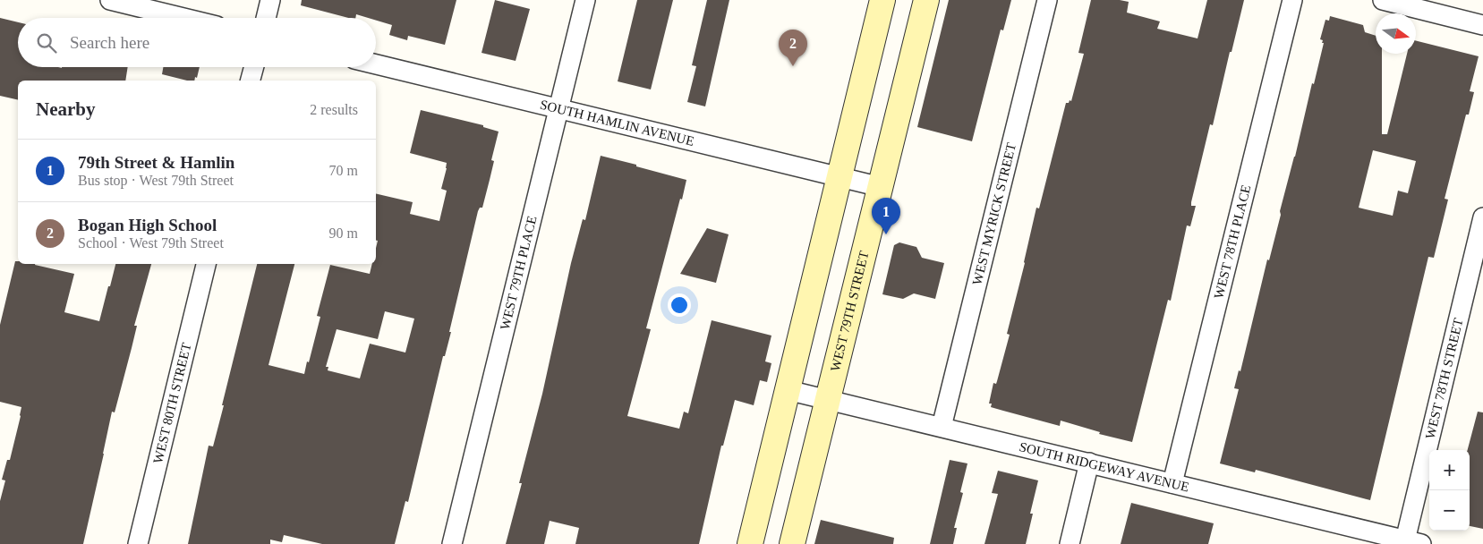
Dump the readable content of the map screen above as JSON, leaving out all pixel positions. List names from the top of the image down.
{
  "streets": {
    "main road": ["WEST 79TH STREET"],
    "street": [
      "SOUTH HAMLIN AVENUE",
      "WEST MYRICK STREET",
      "WEST 78TH PLACE",
      "WEST 79TH PLACE",
      "WEST 78TH STREET",
      "WEST 80TH STREET",
      "SOUTH RIDGEWAY AVENUE"
    ]
  },
  "crossings": [
    ["SOUTH HAMLIN AVENUE", "WEST 79TH PLACE"],
    ["SOUTH HAMLIN AVENUE", "WEST 79TH STREET"],
    ["WEST MYRICK STREET", "SOUTH RIDGEWAY AVENUE"],
    ["WEST 78TH PLACE", "SOUTH RIDGEWAY AVENUE"],
    ["WEST 79TH STREET", "SOUTH RIDGEWAY AVENUE"],
    ["WEST 78TH STREET", "SOUTH RIDGEWAY AVENUE"]
  ],
  "north": "right",
  "page": {
    "search": "Search here",
    "pins": ["2", "1"],
    "heading": ["Nearby", "2 results"],
    "list": [
      {
        "mark": "1",
        "name": "79th Street & Hamlin",
        "note": "Bus stop · West 79th Street",
        "value": "70 m"
      },
      {
        "mark": "2",
        "name": "Bogan High School",
        "note": "School · West 79th Street",
        "value": "90 m"
      }
    ],
    "map_buttons": ["+", "−"]
  }
}
